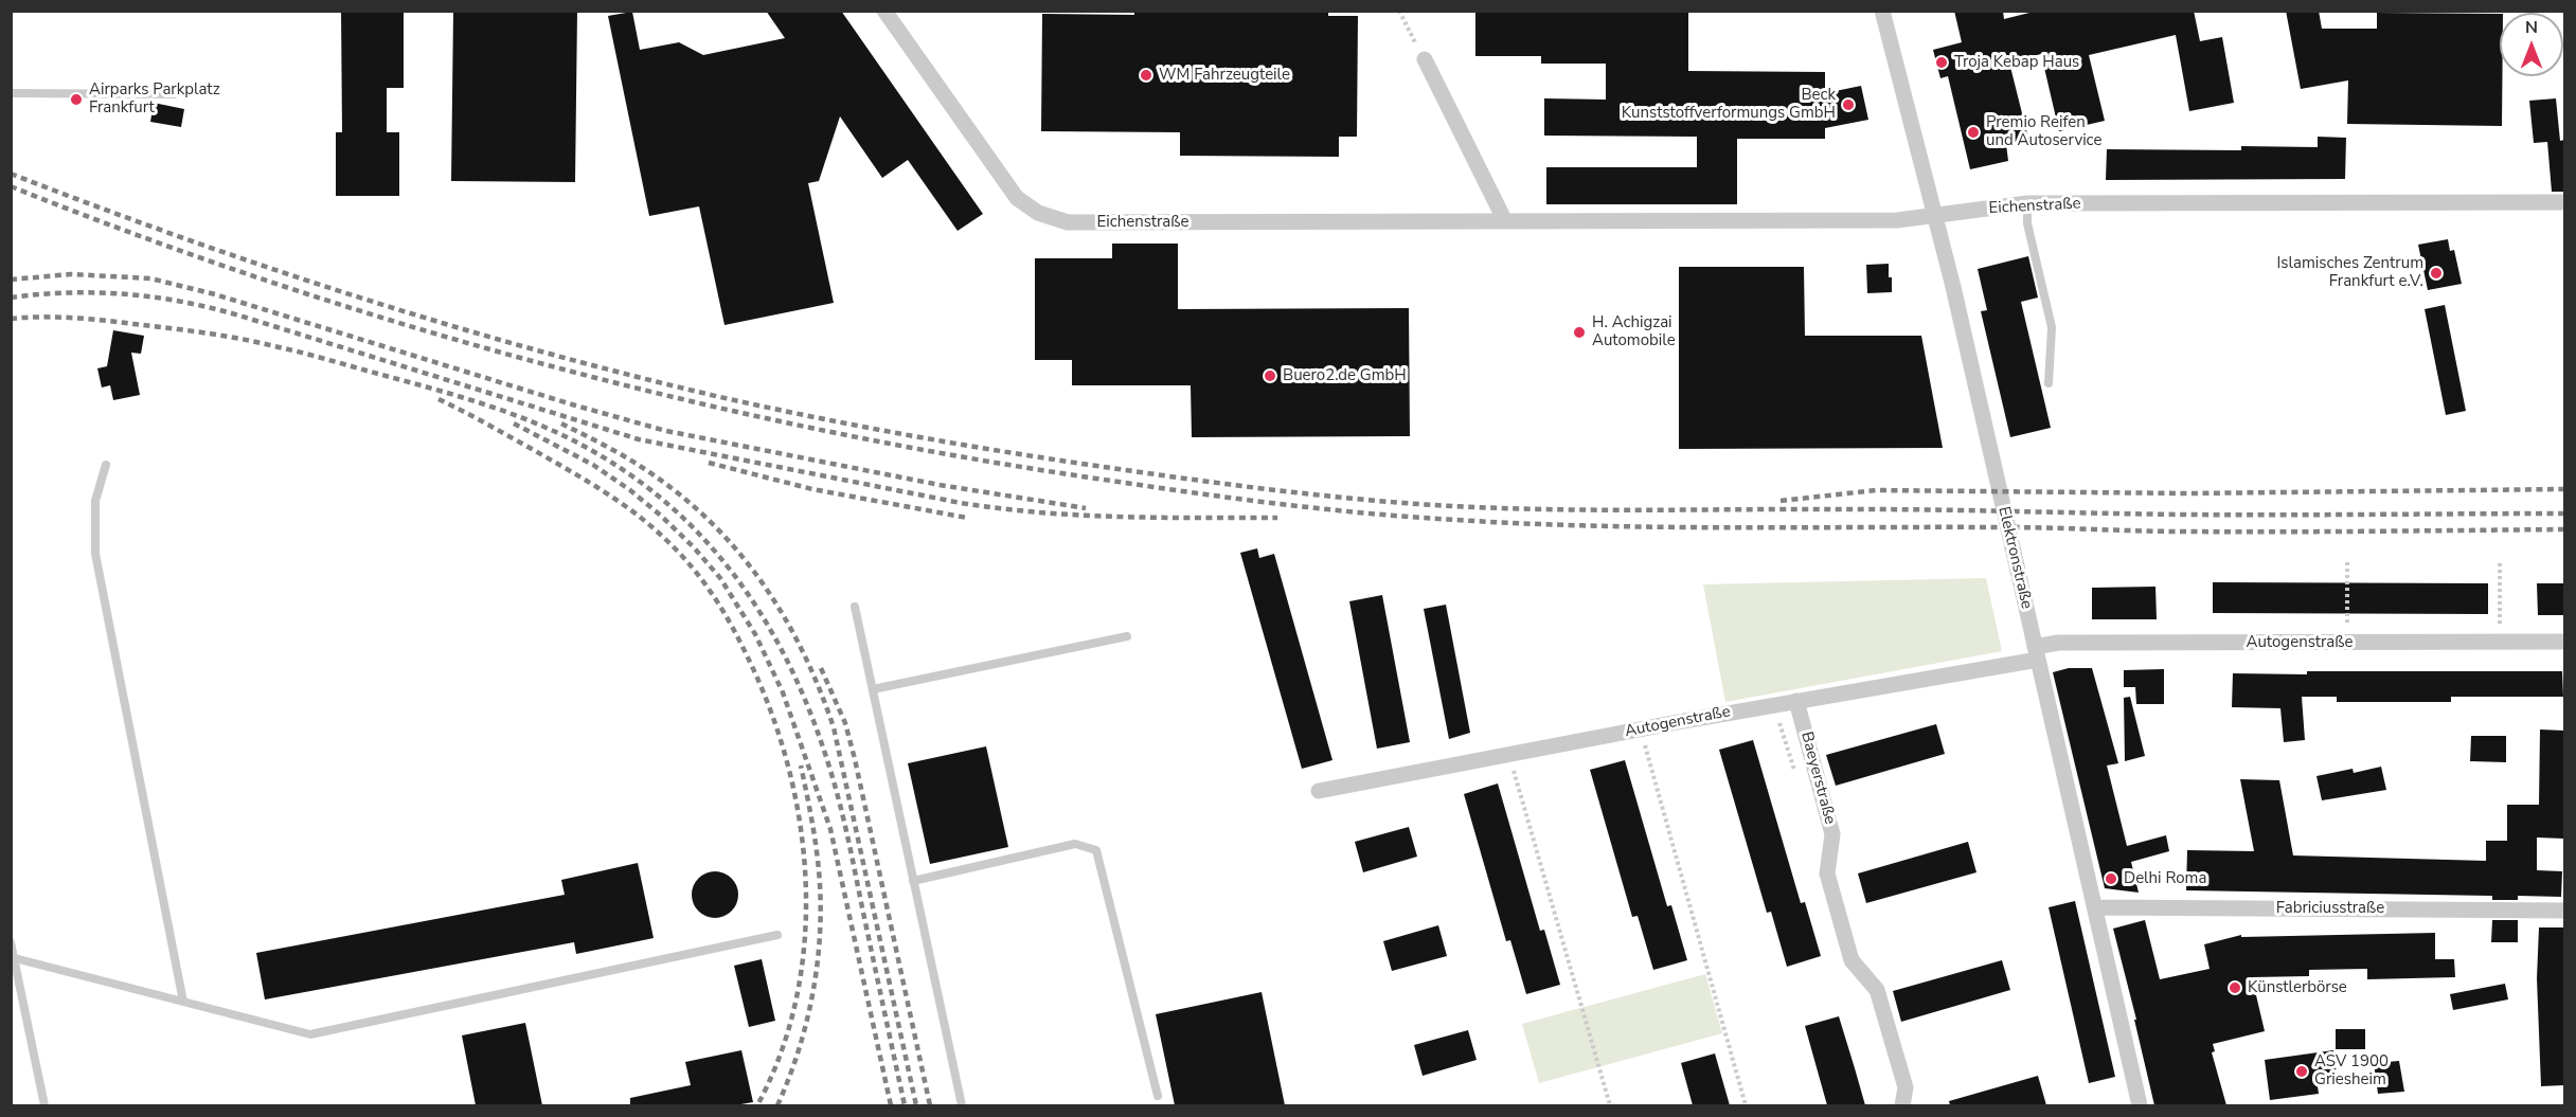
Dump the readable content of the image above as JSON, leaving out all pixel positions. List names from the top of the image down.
{
  "streets": {
    "street": [
      "Eichenstraße",
      "Elektronstraße",
      "Autogenstraße",
      "Baeyerstraße",
      "Fabriciusstraße"
    ]
  },
  "crossings": [
    ["Eichenstraße", "Elektronstraße"],
    ["Elektronstraße", "Autogenstraße"],
    ["Elektronstraße", "Fabriciusstraße"],
    ["Autogenstraße", "Baeyerstraße"]
  ],
  "places": [
    "Troja Kebap Haus",
    "WM Fahrzeugteile",
    "Airparks Parkplatz Frankfurt",
    "Beck Kunststoffverformungs GmbH",
    "Premio Reifen und Autoservice",
    "Islamisches Zentrum Frankfurt e.V.",
    "H. Achigzai Automobile",
    "Buero2.de GmbH",
    "Delhi Roma",
    "Künstlerbörse",
    "ASV 1900 Griesheim"
  ],
  "north": "top"
}
